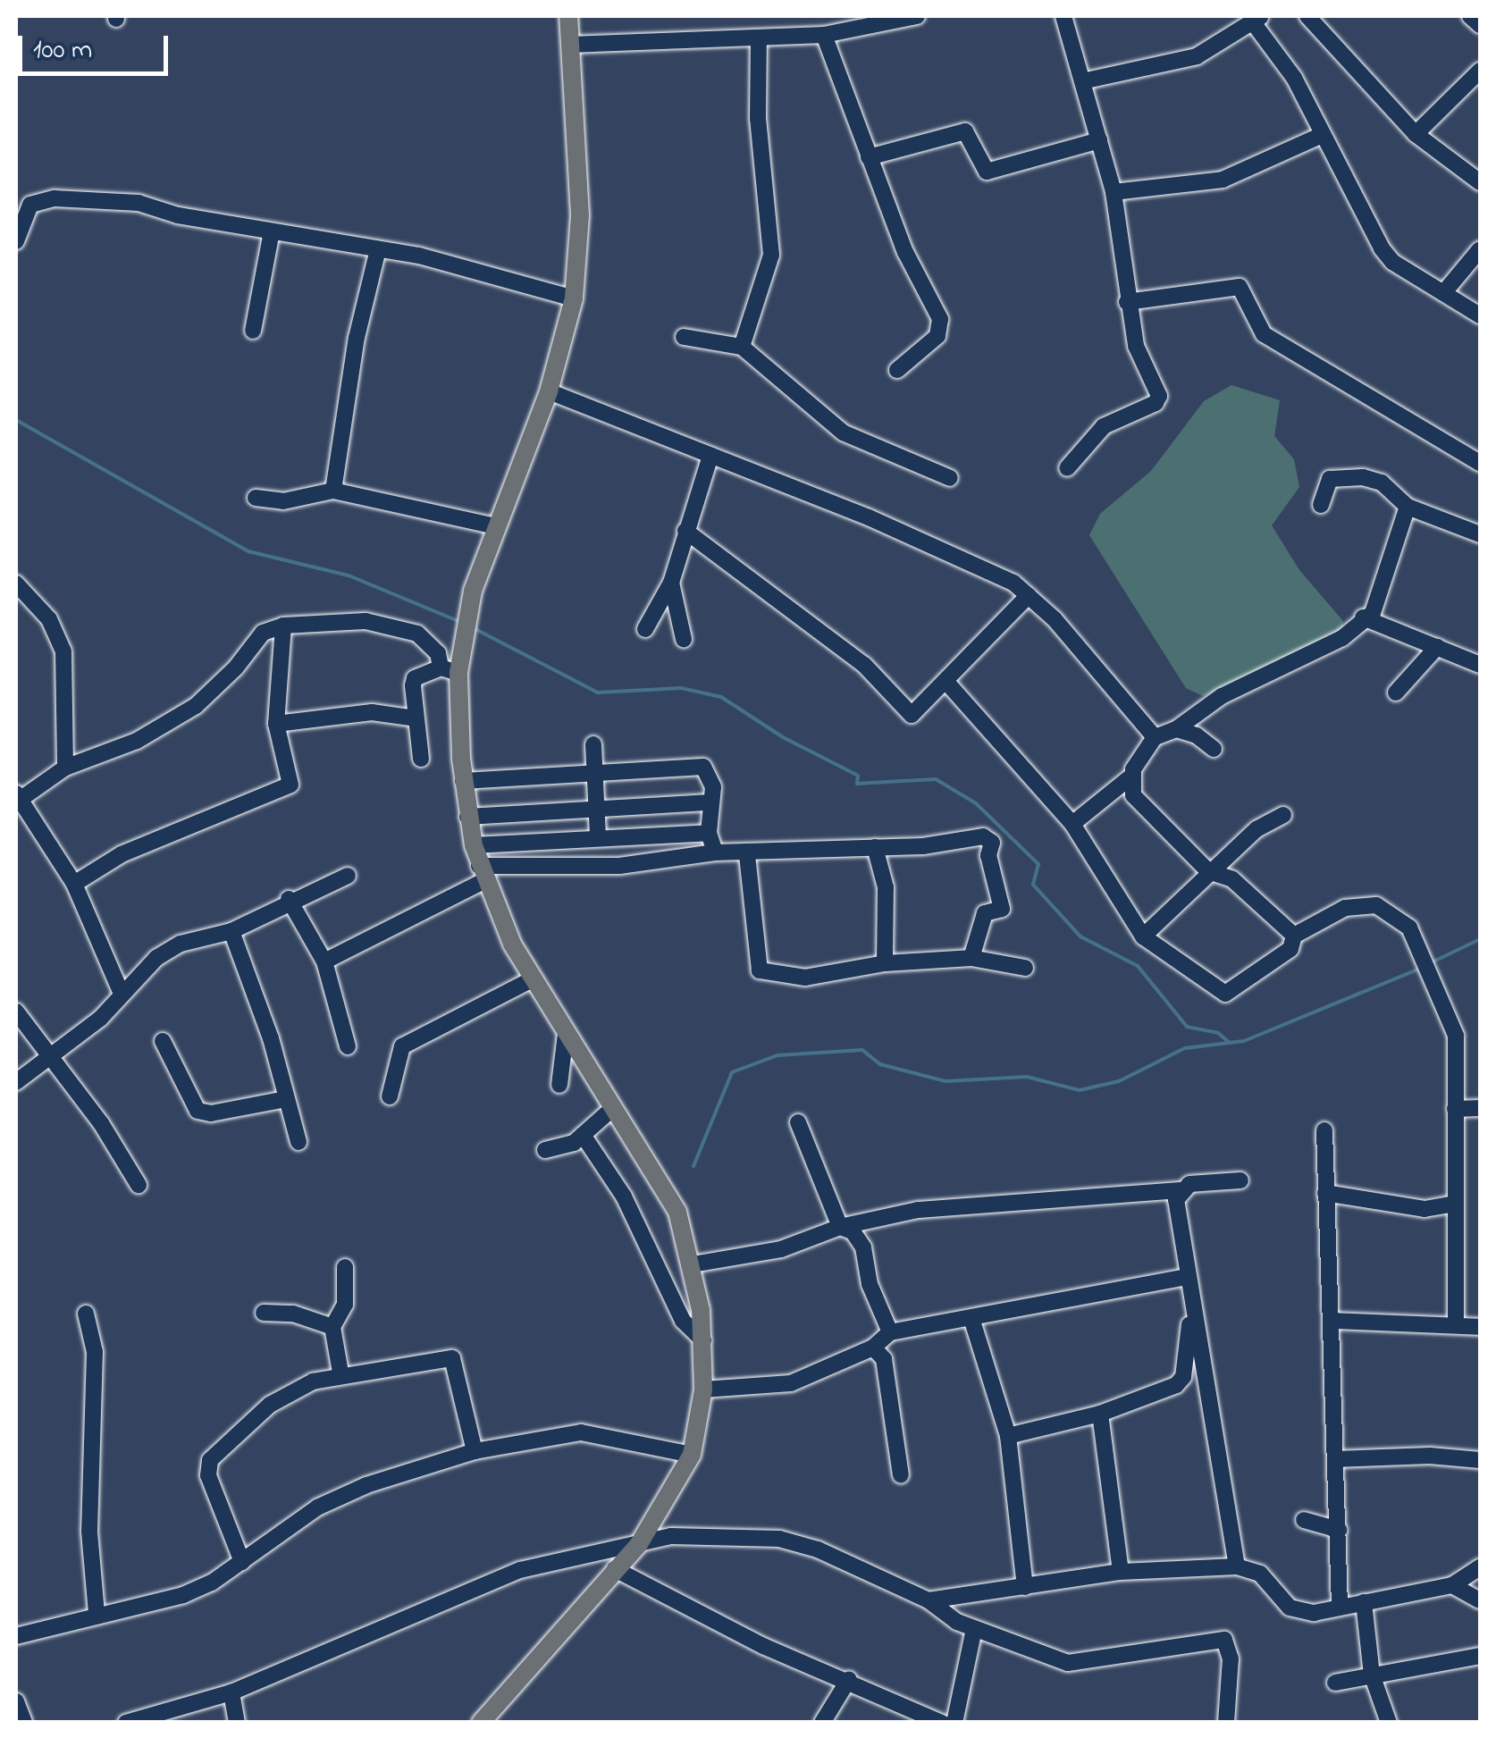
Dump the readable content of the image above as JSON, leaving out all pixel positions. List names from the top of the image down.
{
  "scale_bar": "100 m"
}
